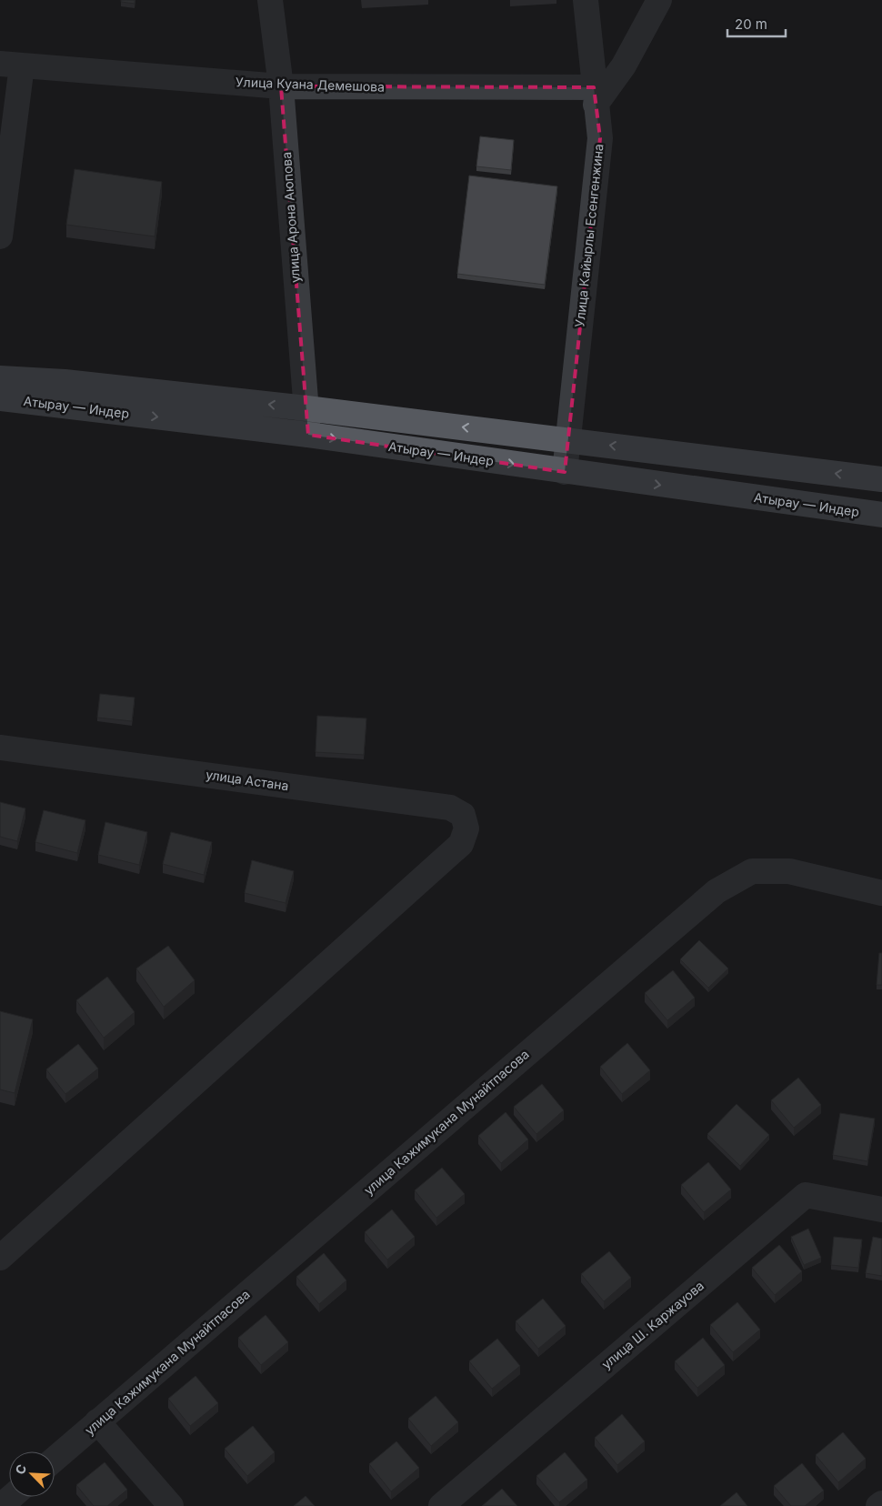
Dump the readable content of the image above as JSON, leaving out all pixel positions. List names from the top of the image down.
{
  "streets": {
    "main road": ["Атырау — Индер"],
    "street": [
      "Улица Куана Демешова",
      "улица Арона Аюпова",
      "Улица Кайырлы Есенгенжина",
      "улица Астана",
      "улица Кажимукана Мунайтпасова",
      "улица Ш. Каржауова"
    ]
  },
  "crossings": [
    ["Улица Куана Демешова", "улица Арона Аюпова"],
    ["Улица Куана Демешова", "Улица Кайырлы Есенгенжина"],
    ["улица Арона Аюпова", "Атырау — Индер"],
    ["Улица Кайырлы Есенгенжина", "Атырау — Индер"]
  ],
  "scale_bar": "20 m",
  "north": "top left"
}
